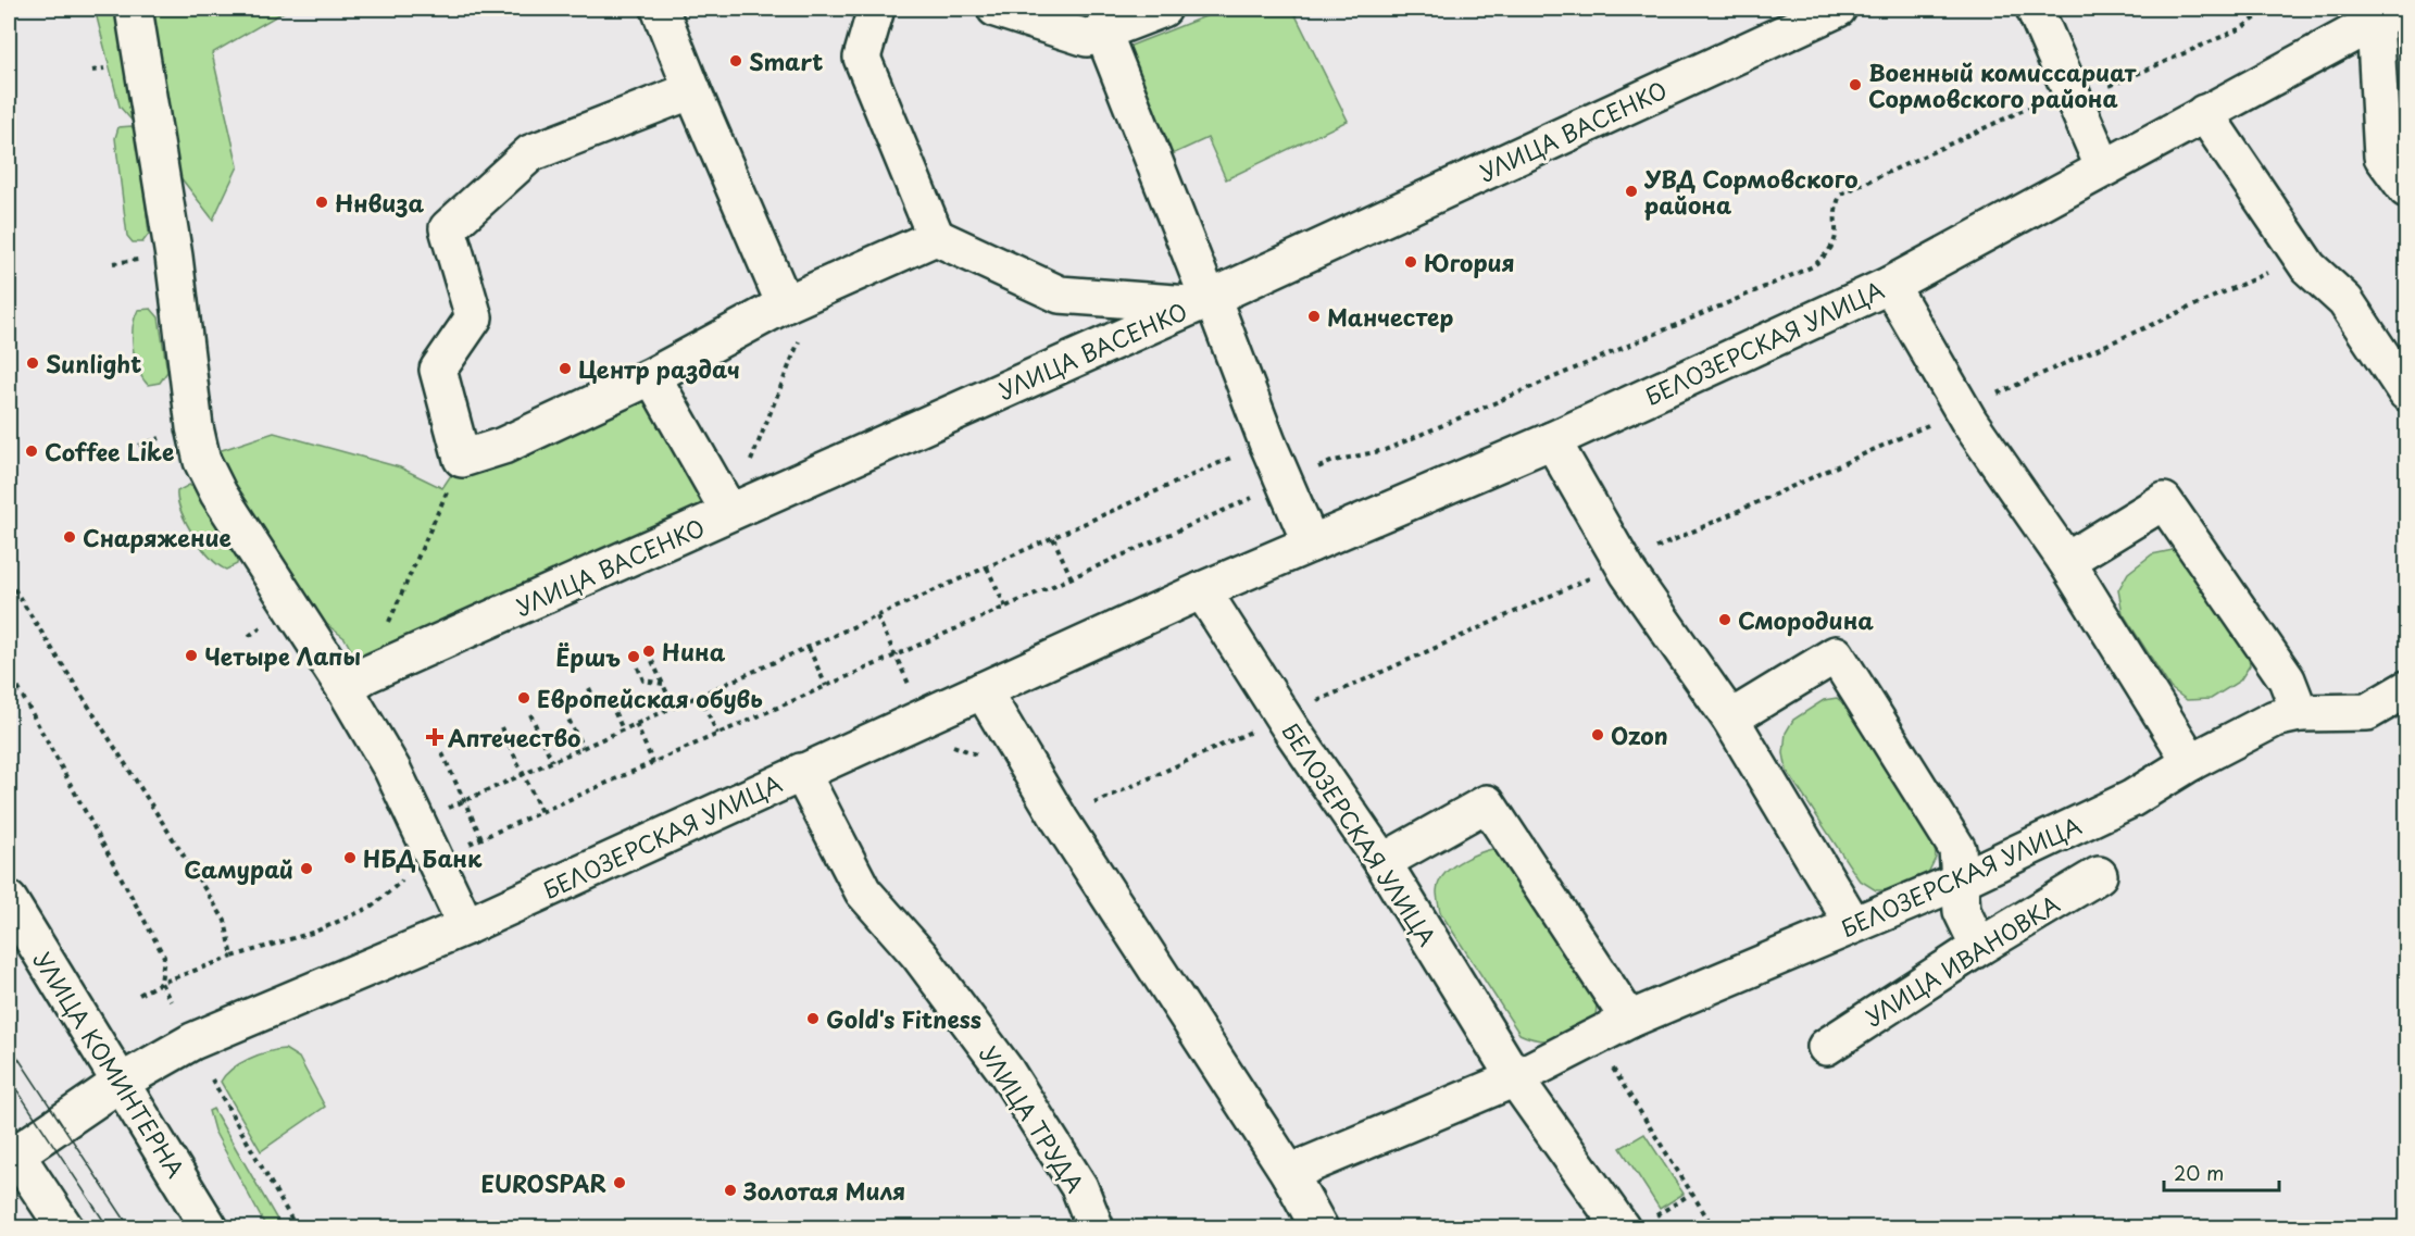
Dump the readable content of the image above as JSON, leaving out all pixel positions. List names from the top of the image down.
{
  "streets": {
    "street": [
      "УЛИЦА ВАСЕНКО",
      "БЕЛОЗЕРСКАЯ УЛИЦА",
      "УЛИЦА ИВАНОВКА",
      "УЛИЦА КОМИНТЕРНА",
      "УЛИЦА ТРУДА"
    ]
  },
  "crossings": [
    ["БЕЛОЗЕРСКАЯ УЛИЦА", "УЛИЦА КОМИНТЕРНА"],
    ["БЕЛОЗЕРСКАЯ УЛИЦА", "УЛИЦА ТРУДА"]
  ],
  "places": {
    "other": [
      "Smart",
      "Военный комиссариат Сормовского района",
      "УВД Сормовского района",
      "Ннвиза",
      "Югория",
      "Манчестер",
      "Sunlight",
      "Центр раздач",
      "Coffee Like",
      "Снаряжение",
      "Смородина",
      "Нина",
      "Четыре Лапы",
      "Ёршъ",
      "Европейская обувь",
      "Ozon",
      "НБД Банк",
      "Самурай",
      "Gold's Fitness",
      "EUROSPAR",
      "Золотая Миля"
    ],
    "health": ["Аптечество"]
  },
  "scale_bar": "20 m"
}
